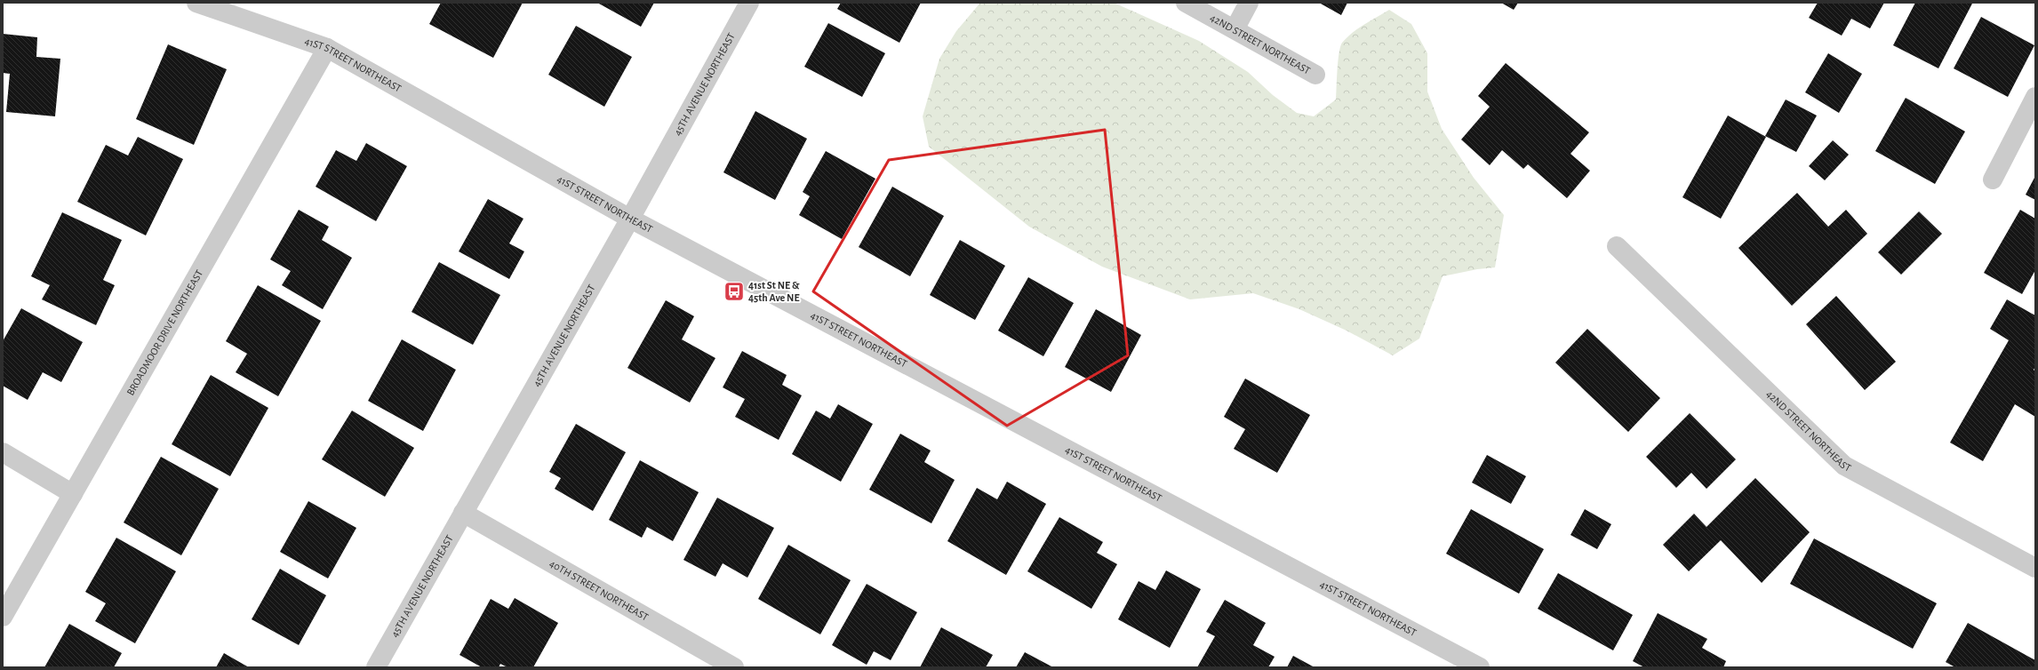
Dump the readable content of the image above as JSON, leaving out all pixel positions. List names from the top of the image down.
{
  "streets": {
    "street": [
      "42ND STREET NORTHEAST",
      "41ST STREET NORTHEAST",
      "45TH AVENUE NORTHEAST",
      "BROADMOOR DRIVE NORTHEAST",
      "40TH STREET NORTHEAST"
    ]
  },
  "crossings": [
    ["41ST STREET NORTHEAST", "45TH AVENUE NORTHEAST"],
    ["41ST STREET NORTHEAST", "BROADMOOR DRIVE NORTHEAST"],
    ["45TH AVENUE NORTHEAST", "40TH STREET NORTHEAST"]
  ],
  "places": {
    "bus stop": ["41st St NE & 45th Ave NE"]
  }
}
